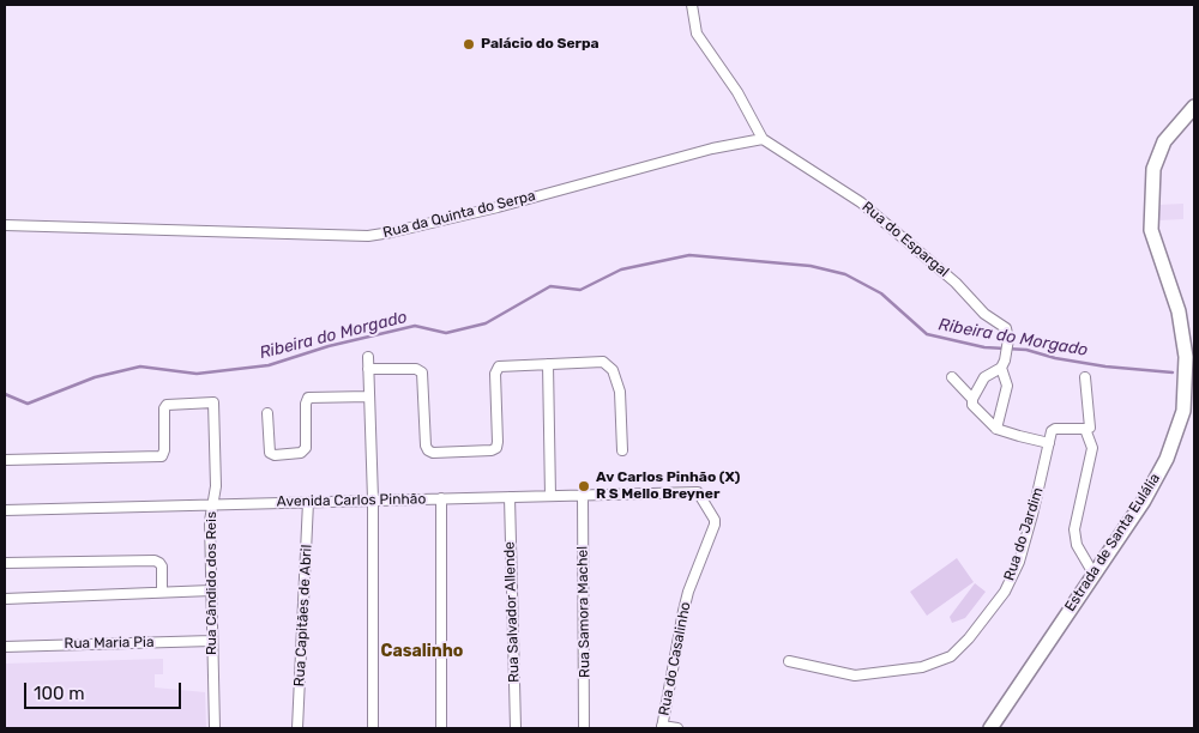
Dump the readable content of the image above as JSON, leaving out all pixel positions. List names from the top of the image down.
{
  "streets": {
    "street": [
      "Rua da Quinta do Serpa",
      "Rua do Espargal",
      "Avenida Carlos Pinhão",
      "Rua do Jardim",
      "Estrada de Santa Eulália",
      "Rua Cândido dos Reis",
      "Rua Salvador Allende",
      "Rua Samora Machel",
      "Rua Capitães de Abril",
      "Rua Maria Pia",
      "Rua do Casalinho"
    ]
  },
  "crossings": [
    ["Rua da Quinta do Serpa", "Rua do Espargal"],
    ["Avenida Carlos Pinhão", "Rua Cândido dos Reis"],
    ["Avenida Carlos Pinhão", "Rua Salvador Allende"],
    ["Avenida Carlos Pinhão", "Rua Samora Machel"],
    ["Avenida Carlos Pinhão", "Rua Capitães de Abril"],
    ["Avenida Carlos Pinhão", "Rua do Casalinho"],
    ["Rua Cândido dos Reis", "Rua Maria Pia"]
  ],
  "districts": ["Casalinho"],
  "water": ["Ribeira do Morgado"],
  "places": ["Palácio do Serpa", "Av Carlos Pinhão (X) R S Mello Breyner"],
  "scale_bar": "100 m"
}
